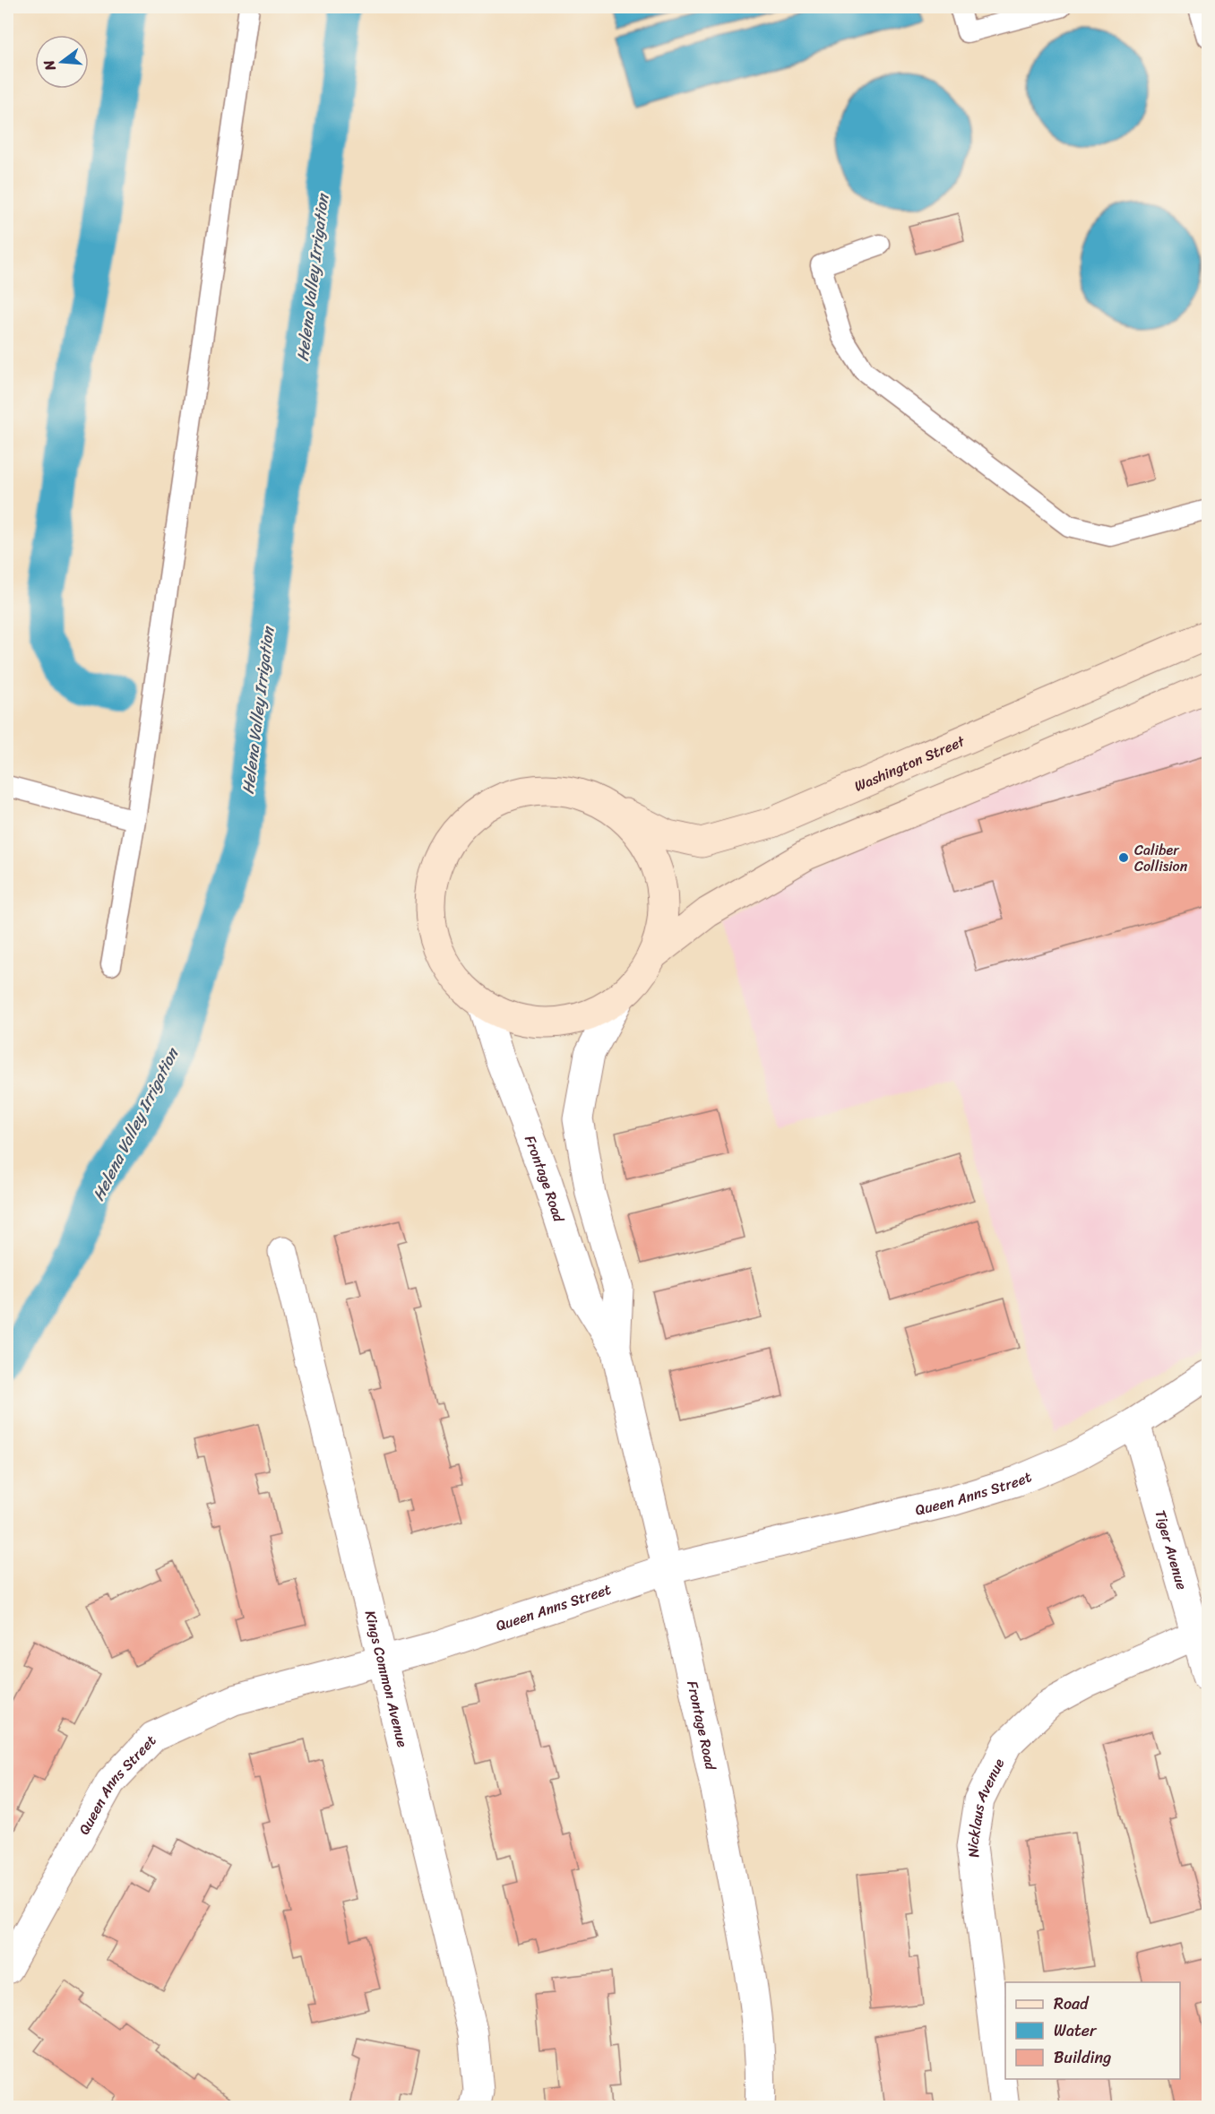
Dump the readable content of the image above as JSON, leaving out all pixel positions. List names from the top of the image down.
{
  "streets": {
    "street": [
      "Washington Street",
      "Frontage Road",
      "Queen Anns Street",
      "Tiger Avenue",
      "Kings Common Avenue",
      "Nicklaus Avenue"
    ]
  },
  "crossings": [
    ["Washington Street", "Frontage Road"],
    ["Frontage Road", "Queen Anns Street"],
    ["Queen Anns Street", "Tiger Avenue"],
    ["Queen Anns Street", "Kings Common Avenue"],
    ["Tiger Avenue", "Nicklaus Avenue"]
  ],
  "water": ["Helena Valley Irrigation"],
  "places": ["Caliber Collision"],
  "legend": ["Road", "Water", "Building"],
  "north": "left"
}
